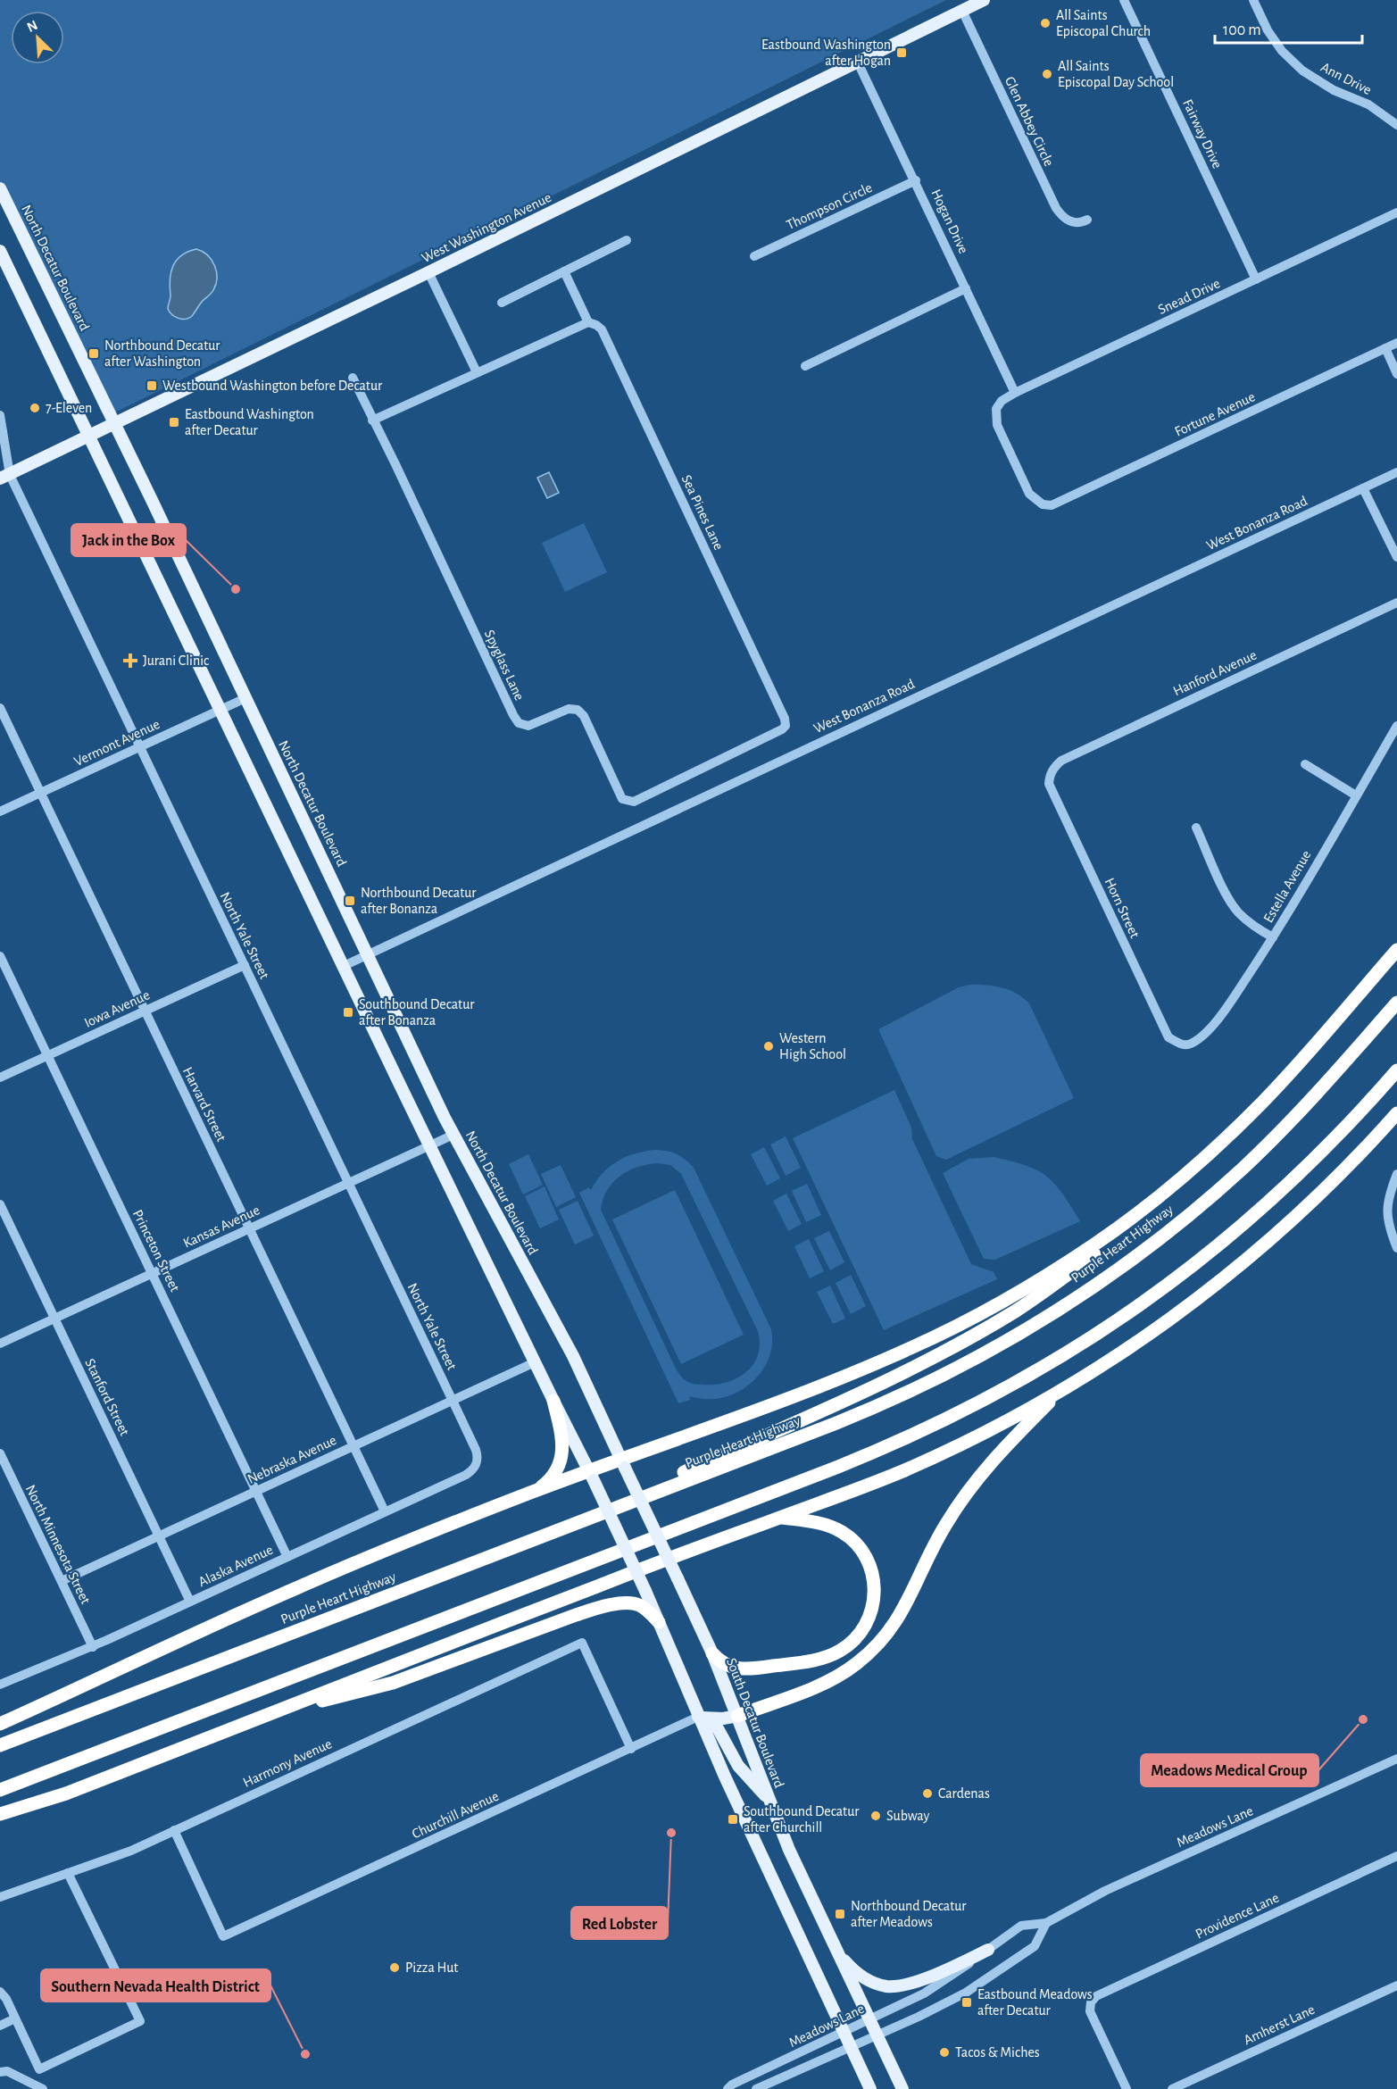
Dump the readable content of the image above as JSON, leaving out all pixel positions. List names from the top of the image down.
{
  "streets": {
    "highway": ["Purple Heart Highway"],
    "main road": ["West Washington Avenue", "North Decatur Boulevard", "South Decatur Boulevard"],
    "street": [
      "Ann Drive",
      "Glen Abbey Circle",
      "Fairway Drive",
      "Thompson Circle",
      "Hogan Drive",
      "Snead Drive",
      "Fortune Avenue",
      "Sea Pines Lane",
      "West Bonanza Road",
      "Spyglass Lane",
      "Hanford Avenue",
      "Vermont Avenue",
      "Estella Avenue",
      "Horn Street",
      "North Yale Street",
      "Iowa Avenue",
      "Harvard Street",
      "Kansas Avenue",
      "Princeton Street",
      "Stanford Street",
      "Nebraska Avenue",
      "North Minnesota Street",
      "Alaska Avenue",
      "Harmony Avenue",
      "Churchill Avenue",
      "Meadows Lane",
      "Providence Lane",
      "Amherst Lane"
    ]
  },
  "crossings": [
    ["Glen Abbey Circle", "West Washington Avenue"],
    ["Fairway Drive", "Snead Drive"],
    ["Thompson Circle", "Hogan Drive"],
    ["Hogan Drive", "West Washington Avenue"],
    ["Hogan Drive", "Snead Drive"],
    ["West Washington Avenue", "North Decatur Boulevard"],
    ["West Washington Avenue", "North Yale Street"],
    ["North Decatur Boulevard", "West Bonanza Road"],
    ["North Decatur Boulevard", "Vermont Avenue"],
    ["North Decatur Boulevard", "Kansas Avenue"],
    ["North Decatur Boulevard", "South Decatur Boulevard"],
    ["Snead Drive", "Fortune Avenue"],
    ["Sea Pines Lane", "Spyglass Lane"],
    ["Hanford Avenue", "Horn Street"],
    ["Vermont Avenue", "North Yale Street"],
    ["Vermont Avenue", "Harvard Street"],
    ["Estella Avenue", "Horn Street"],
    ["North Yale Street", "Iowa Avenue"],
    ["North Yale Street", "Kansas Avenue"],
    ["North Yale Street", "Nebraska Avenue"],
    ["North Yale Street", "Alaska Avenue"],
    ["Iowa Avenue", "Harvard Street"],
    ["Iowa Avenue", "Princeton Street"],
    ["Harvard Street", "Kansas Avenue"],
    ["Harvard Street", "Nebraska Avenue"],
    ["Harvard Street", "Alaska Avenue"],
    ["Kansas Avenue", "Princeton Street"],
    ["Kansas Avenue", "Stanford Street"],
    ["Princeton Street", "Nebraska Avenue"],
    ["Princeton Street", "Alaska Avenue"],
    ["Stanford Street", "Nebraska Avenue"],
    ["Stanford Street", "Alaska Avenue"],
    ["Nebraska Avenue", "North Minnesota Street"],
    ["North Minnesota Street", "Alaska Avenue"],
    ["South Decatur Boulevard", "Meadows Lane"],
    ["Harmony Avenue", "Churchill Avenue"]
  ],
  "places": {
    "other": [
      "All Saints Episcopal Church",
      "All Saints Episcopal Day School",
      "7-Eleven",
      "Jack in the Box",
      "Western High School",
      "Meadows Medical Group",
      "Cardenas",
      "Subway",
      "Red Lobster",
      "Pizza Hut",
      "Tacos & Miches",
      "Southern Nevada Health District"
    ],
    "transit": [
      "Eastbound Washington after Hogan",
      "Northbound Decatur after Washington",
      "Westbound Washington before Decatur",
      "Eastbound Washington after Decatur",
      "Northbound Decatur after Bonanza",
      "Southbound Decatur after Bonanza",
      "Southbound Decatur after Churchill",
      "Northbound Decatur after Meadows",
      "Eastbound Meadows after Decatur"
    ],
    "health": ["Jurani Clinic"]
  },
  "scale_bar": "100 m",
  "north": "top left"
}
